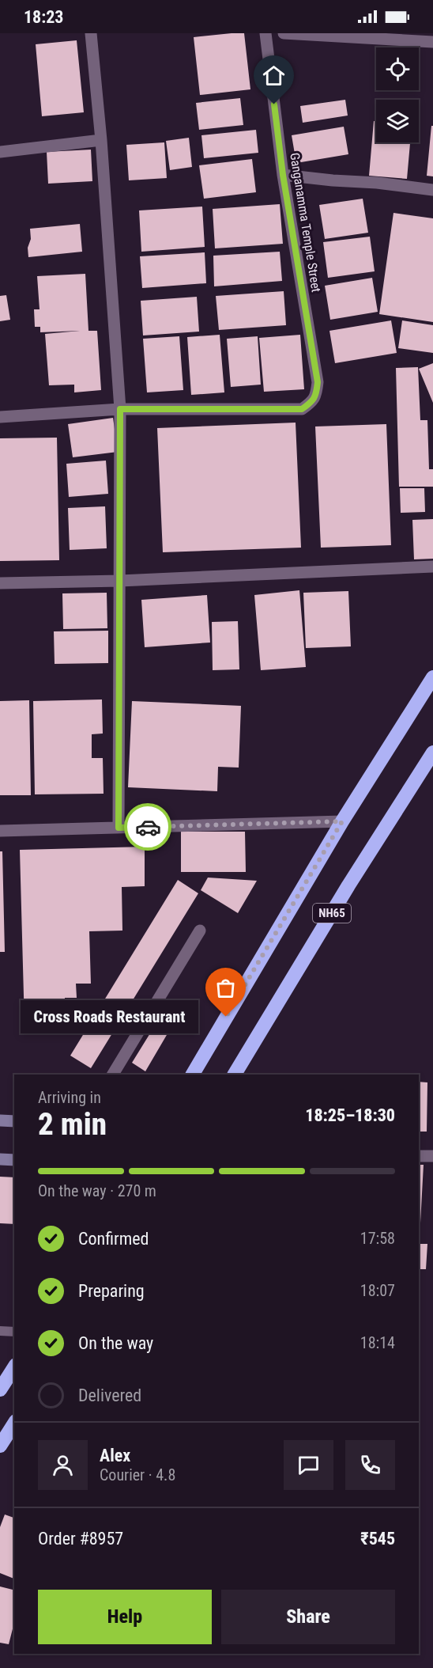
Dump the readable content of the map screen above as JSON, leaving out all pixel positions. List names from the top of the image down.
{
  "streets": {
    "highway": ["NH65"],
    "street": ["Ganganamma Temple Street"]
  },
  "places": ["Cross Roads Restaurant"],
  "page": {
    "status": "18:23",
    "bubble": "Cross Roads Restaurant",
    "heading": ["2 min", "Arriving in", "18:25–18:30"],
    "panel": [
      "Alex",
      "Courier · 4.8",
      "Order #8957",
      "₹545"
    ],
    "bar": "On the way · 270 m",
    "list": [
      ["Confirmed", "17:58"],
      ["Preparing", "18:07"],
      ["On the way", "18:14"],
      "Delivered"
    ],
    "buttons": ["Help", "Share"]
  }
}
